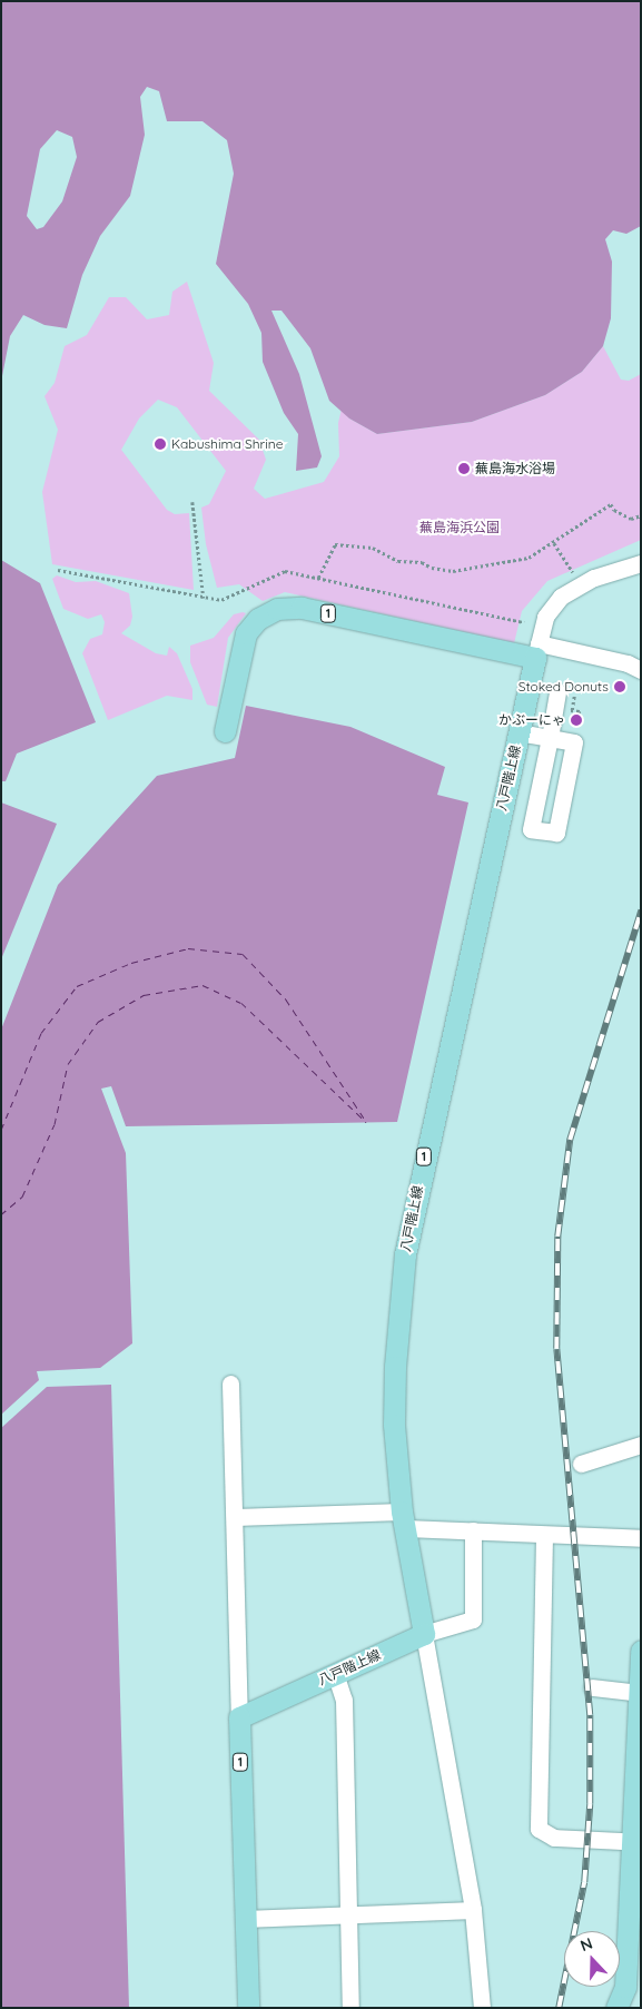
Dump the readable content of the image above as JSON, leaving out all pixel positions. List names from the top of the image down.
{
  "streets": {
    "main road": ["1", "八戸階上線"]
  },
  "crossings": [
    ["1", "八戸階上線"]
  ],
  "parks": ["蕪島海浜公園"],
  "places": [
    "Kabushima Shrine",
    "蕪島海水浴場",
    "Stoked Donuts",
    "かぶーにゃ"
  ],
  "north": "top"
}
